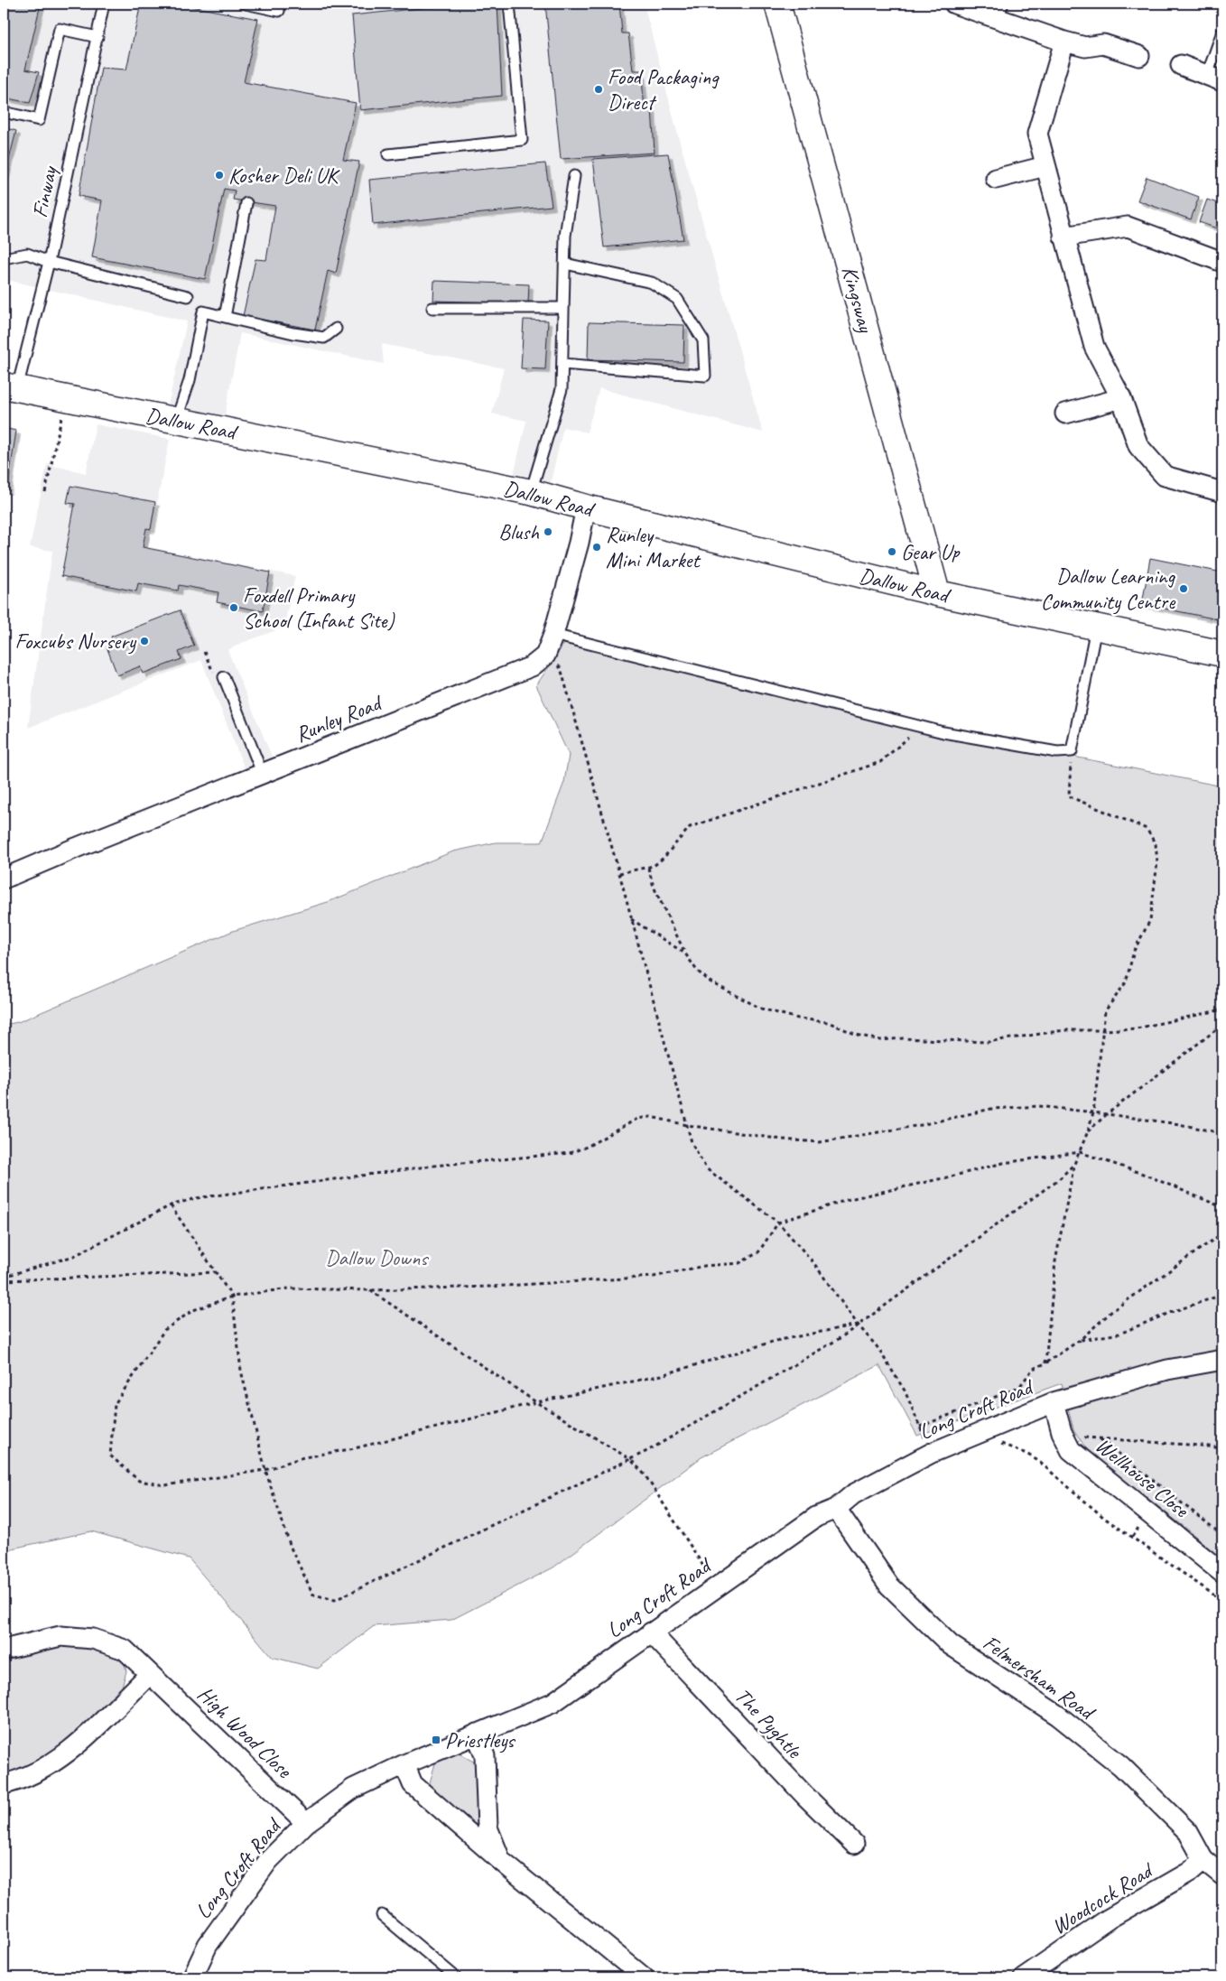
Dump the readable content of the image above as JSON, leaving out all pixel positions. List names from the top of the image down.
{
  "streets": {
    "street": [
      "Kingsway",
      "Dallow Road",
      "Runley Road",
      "Long Croft Road",
      "Wellhouse Close",
      "Felmersham Road",
      "The Pyghtle",
      "High Wood Close",
      "Woodcock Road"
    ],
    "lane": ["Finway"]
  },
  "crossings": [
    ["Finway", "Dallow Road"],
    ["Kingsway", "Dallow Road"],
    ["Long Croft Road", "Wellhouse Close"],
    ["Long Croft Road", "Felmersham Road"],
    ["Long Croft Road", "The Pyghtle"],
    ["Long Croft Road", "High Wood Close"],
    ["Felmersham Road", "Woodcock Road"]
  ],
  "parks": ["Dallow Downs"],
  "places": {
    "other": [
      "Food Packaging Direct",
      "Kosher Deli UK",
      "Blush",
      "Runley Mini Market",
      "Gear Up",
      "Dallow Learning Community Centre",
      "Foxdell Primary School (Infant Site)",
      "Foxcubs Nursery"
    ],
    "transit": ["Priestleys"]
  }
}
